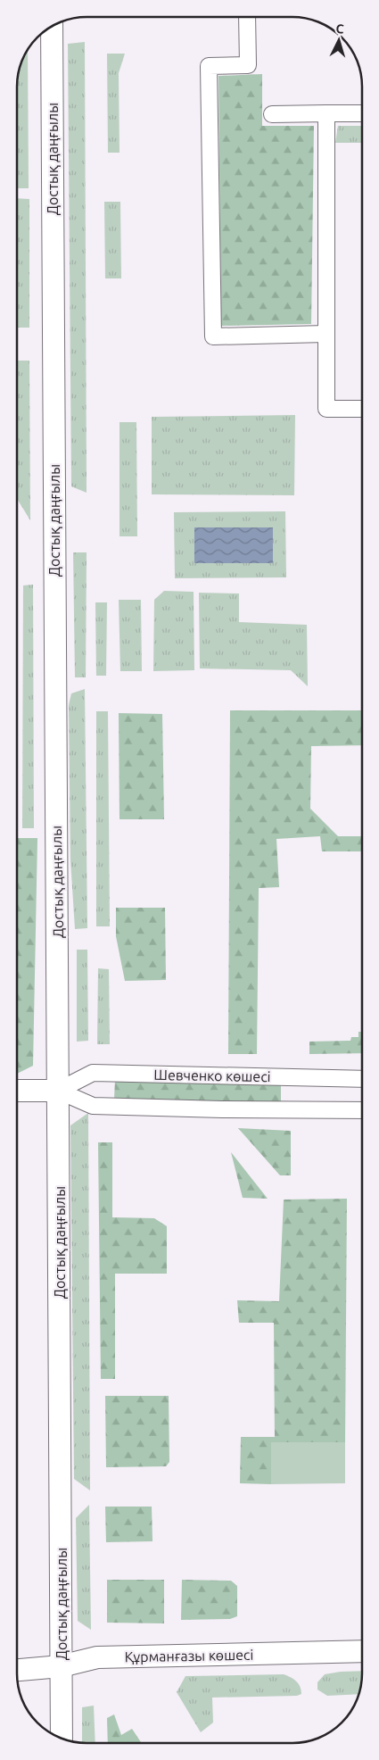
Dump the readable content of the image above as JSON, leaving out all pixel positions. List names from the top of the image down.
{
  "streets": {
    "main road": ["Достық даңғылы", "Шевченко көшесі", "Құрманғазы көшесі"]
  },
  "crossings": [
    ["Достық даңғылы", "Шевченко көшесі"],
    ["Достық даңғылы", "Құрманғазы көшесі"]
  ],
  "north": "top"
}
